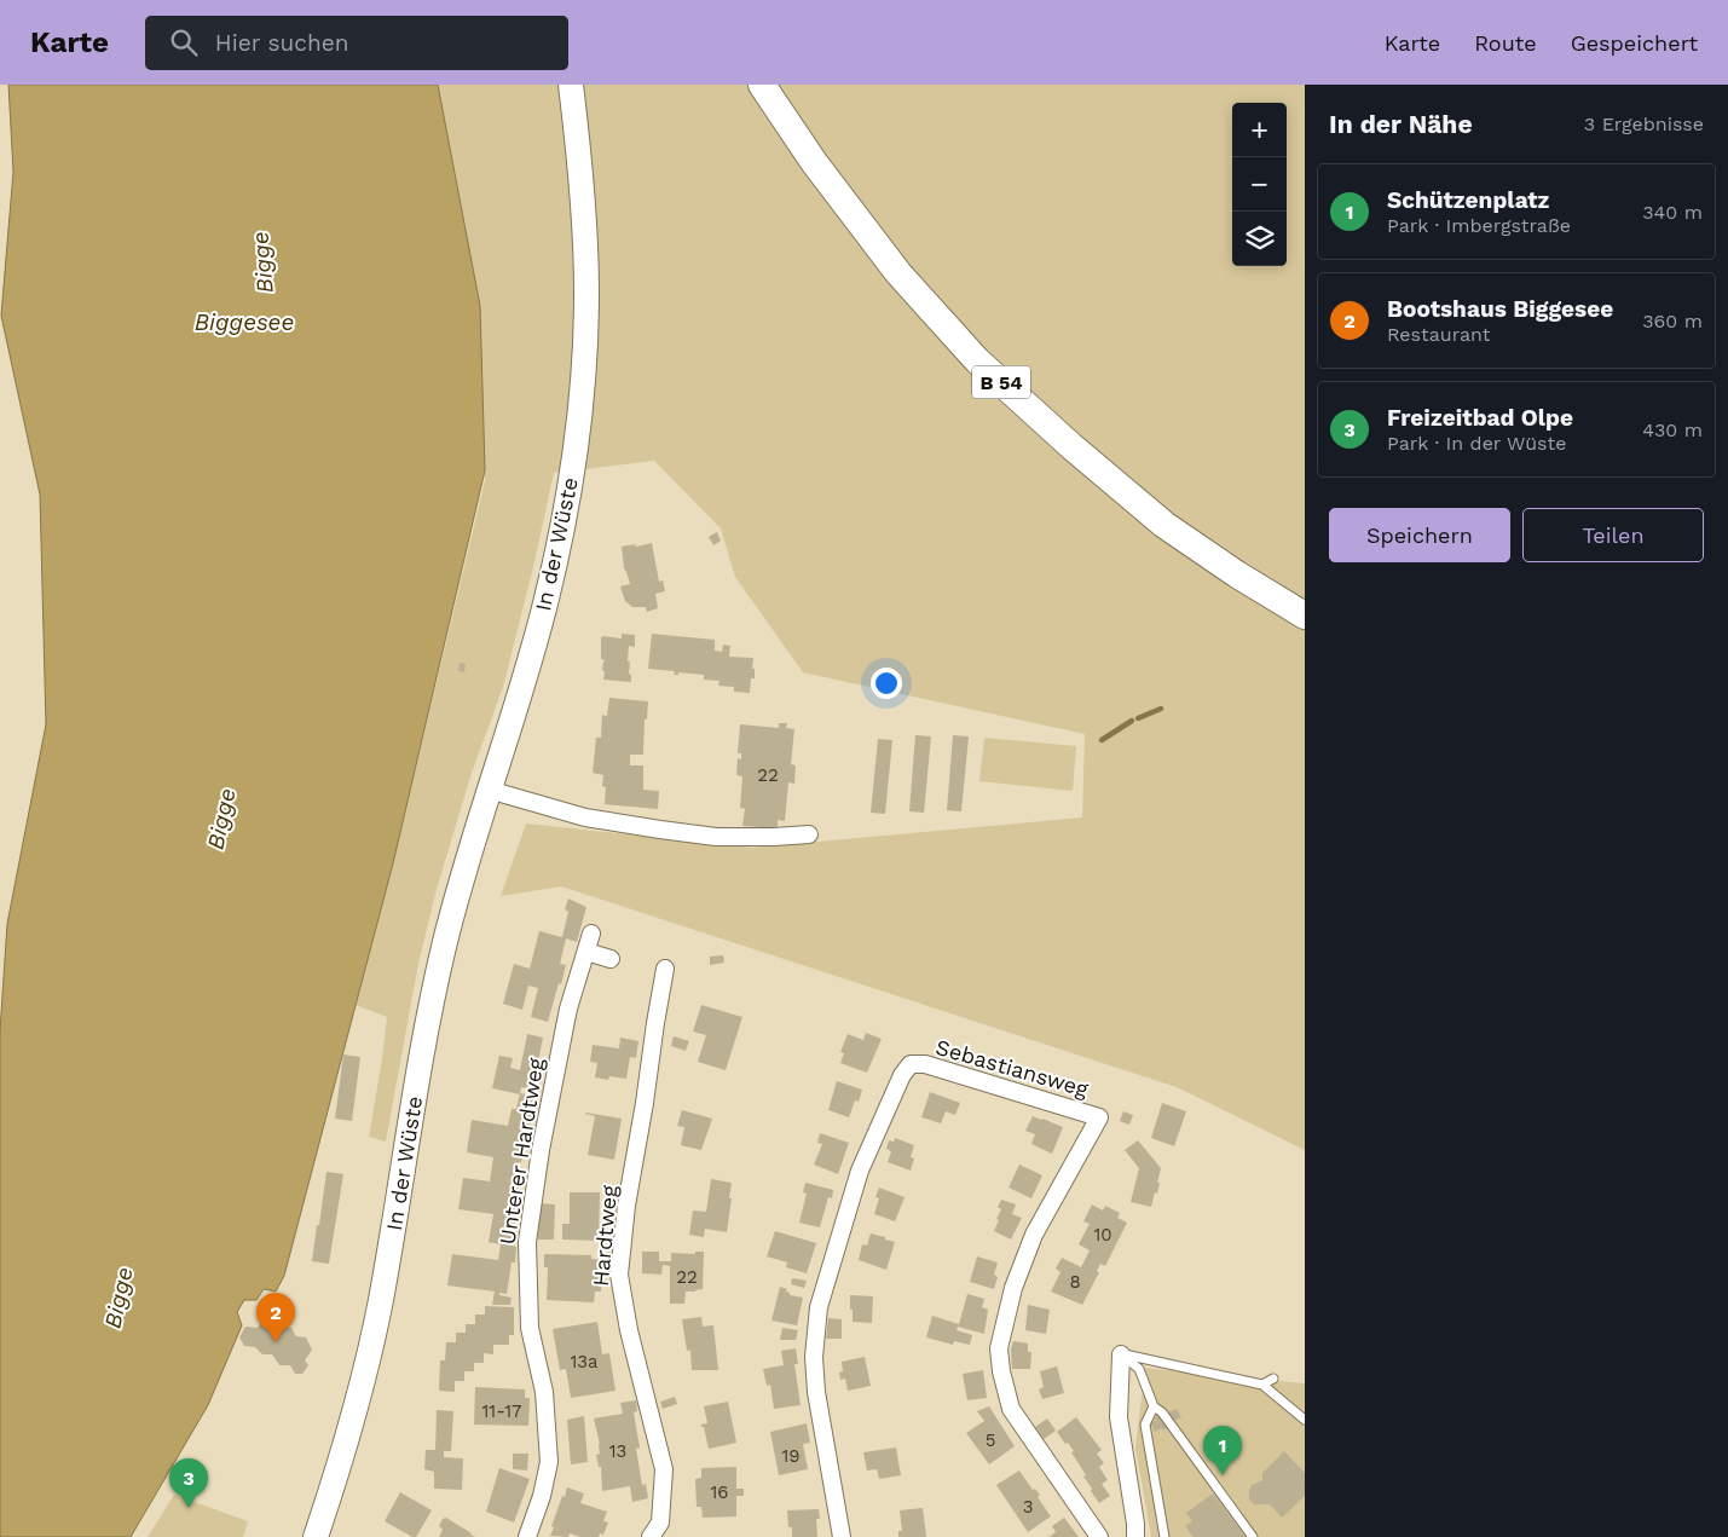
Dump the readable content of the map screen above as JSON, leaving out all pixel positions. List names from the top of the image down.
{
  "streets": {
    "main road": ["B 54", "In der Wüste"],
    "street": ["Sebastiansweg", "Unterer Hardtweg", "Hardtweg"]
  },
  "water": ["Bigge", "Biggesee"],
  "house_numbers": [
    "22",
    "10",
    "22",
    "8",
    "13a",
    "11-17",
    "5",
    "13",
    "19",
    "16",
    "3"
  ],
  "page": {
    "header": "Karte",
    "search": "Hier suchen",
    "nav": ["Karte", "Route", "Gespeichert"],
    "heading": ["In der Nähe", "3 Ergebnisse"],
    "map_buttons": ["+", "−"],
    "list": [
      {
        "mark": "1",
        "name": "Schützenplatz",
        "note": "Park · Imbergstraße",
        "value": "340 m"
      },
      {
        "mark": "2",
        "name": "Bootshaus Biggesee",
        "note": "Restaurant",
        "value": "360 m"
      },
      {
        "mark": "3",
        "name": "Freizeitbad Olpe",
        "note": "Park · In der Wüste",
        "value": "430 m"
      }
    ],
    "buttons": ["Speichern", "Teilen"],
    "pins": ["2", "1", "3"]
  }
}
